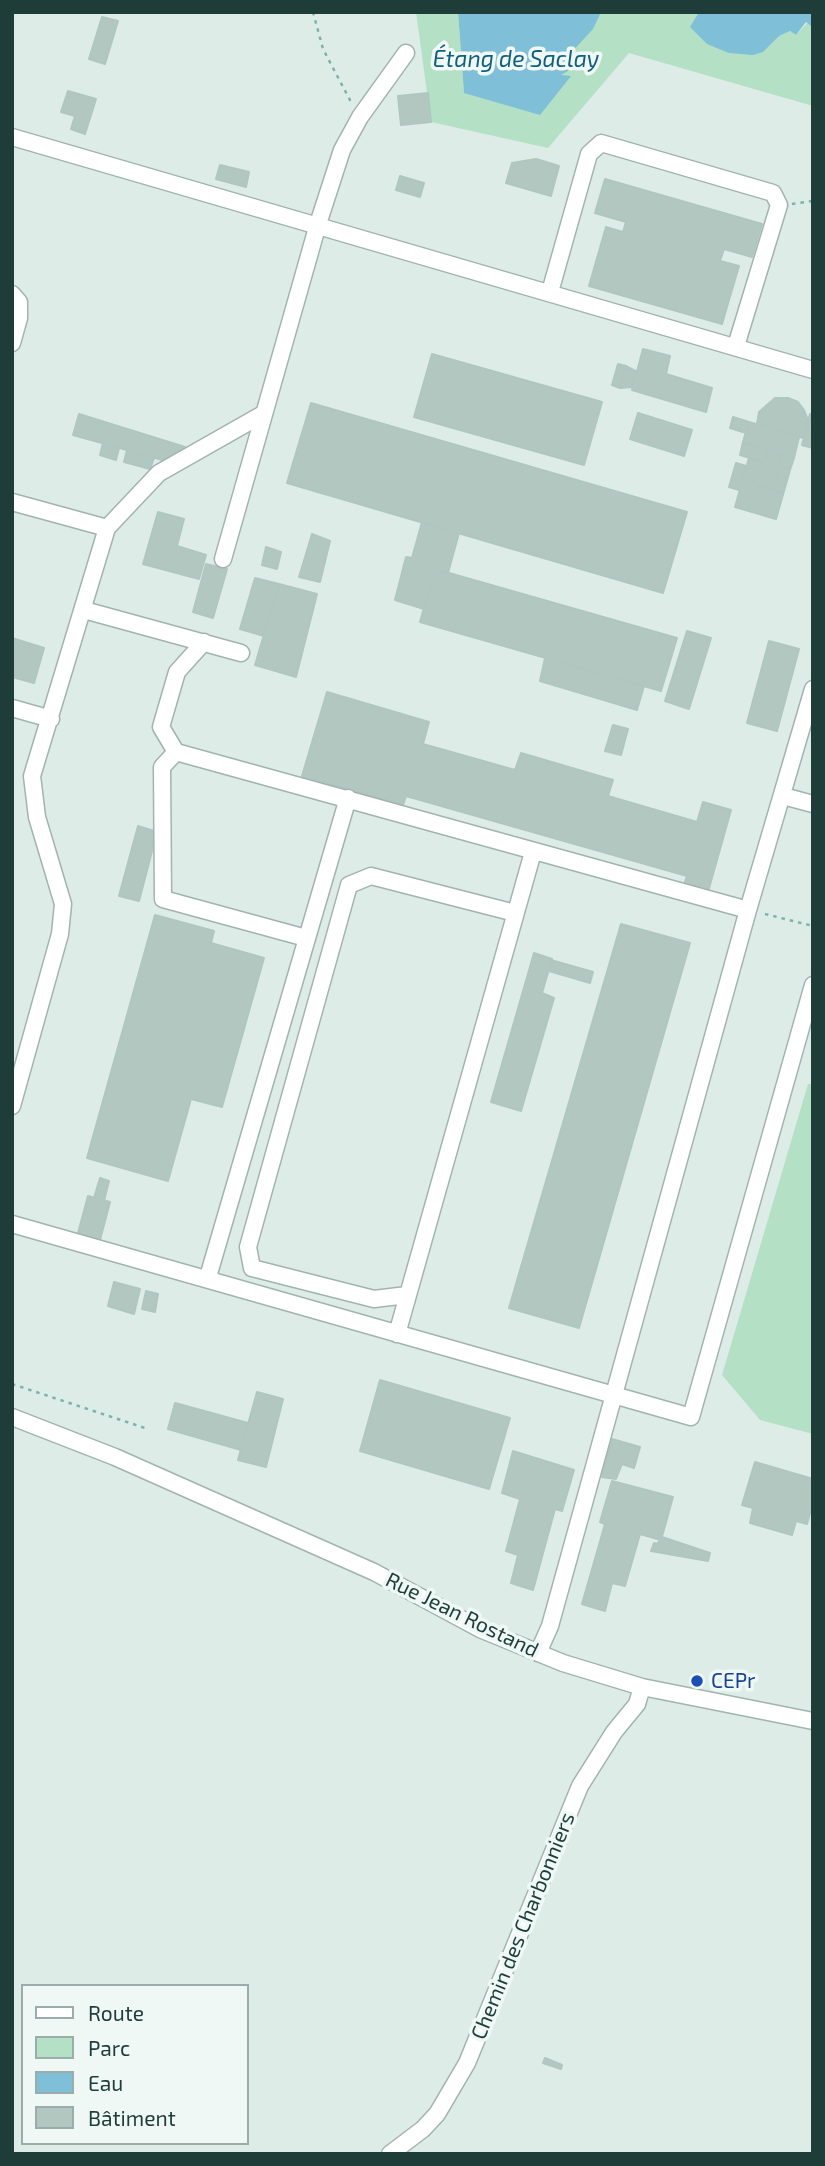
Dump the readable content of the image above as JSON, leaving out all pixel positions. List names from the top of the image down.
{
  "streets": {
    "street": ["Rue Jean Rostand", "Chemin des Charbonniers"]
  },
  "crossings": [
    ["Rue Jean Rostand", "Chemin des Charbonniers"]
  ],
  "water": ["Étang de Saclay"],
  "places": ["CEPr"],
  "legend": [
    "Route",
    "Parc",
    "Eau",
    "Bâtiment"
  ]
}
